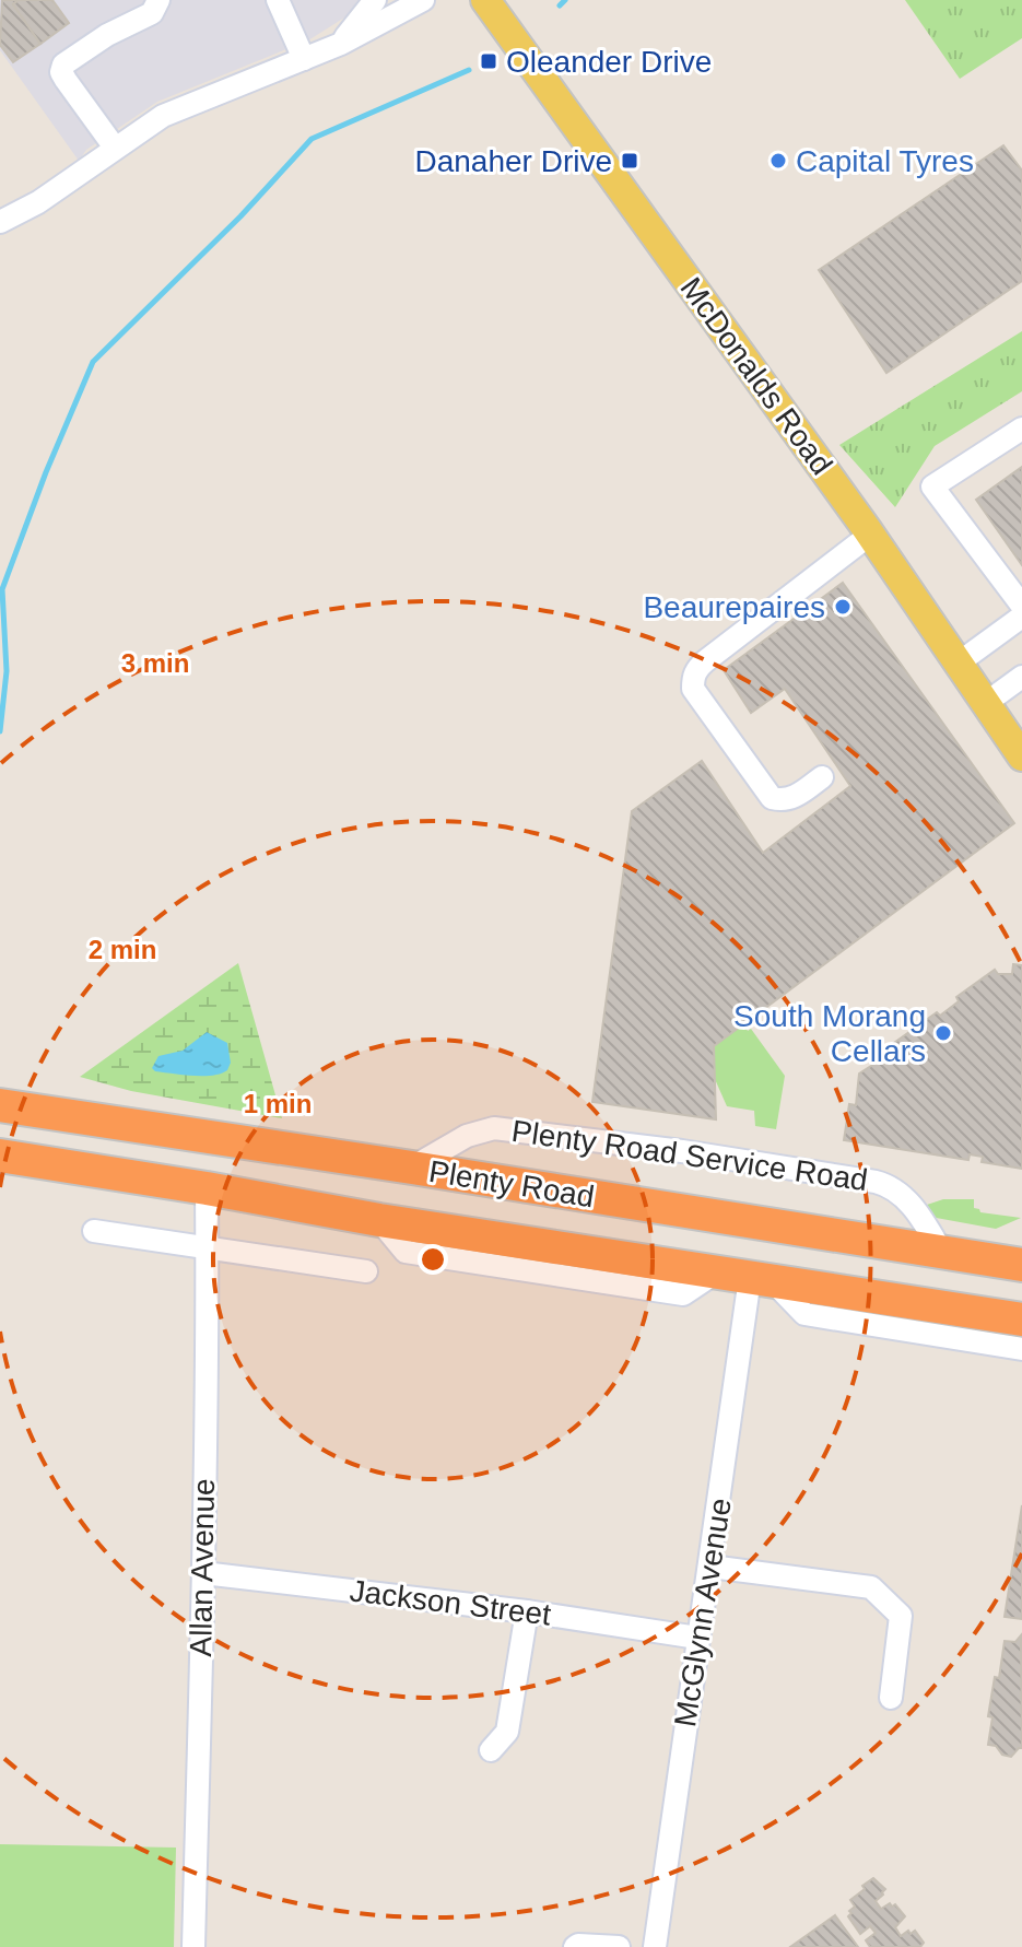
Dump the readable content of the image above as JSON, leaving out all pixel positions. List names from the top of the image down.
{
  "streets": {
    "highway": ["Plenty Road"],
    "main road": ["McDonalds Road"],
    "street": [
      "Plenty Road Service Road",
      "Allan Avenue",
      "Jackson Street",
      "McGlynn Avenue"
    ]
  },
  "crossings": [
    ["Plenty Road Service Road", "Plenty Road"],
    ["Plenty Road", "Allan Avenue"],
    ["Plenty Road", "McGlynn Avenue"],
    ["Allan Avenue", "Jackson Street"],
    ["Jackson Street", "McGlynn Avenue"]
  ],
  "places": {
    "transit": ["Oleander Drive", "Danaher Drive"],
    "other": ["Capital Tyres", "Beaurepaires", "South Morang Cellars"]
  },
  "rings": ["3 min", "2 min", "1 min"]
}
